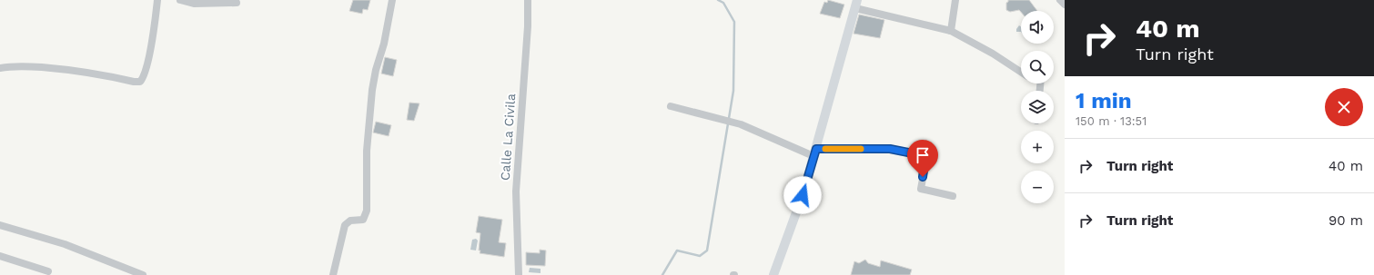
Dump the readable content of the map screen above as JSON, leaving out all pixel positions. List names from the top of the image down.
{
  "streets": {
    "street": ["Calle La Civila"]
  },
  "page": {
    "turn": ["40 m", "Turn right"],
    "map_buttons": ["+", "−"],
    "heading": ["1 min", "150 m · 13:51"],
    "list": [
      {
        "name": "Turn right",
        "value": "40 m"
      },
      {
        "name": "Turn right",
        "value": "90 m"
      }
    ]
  }
}
